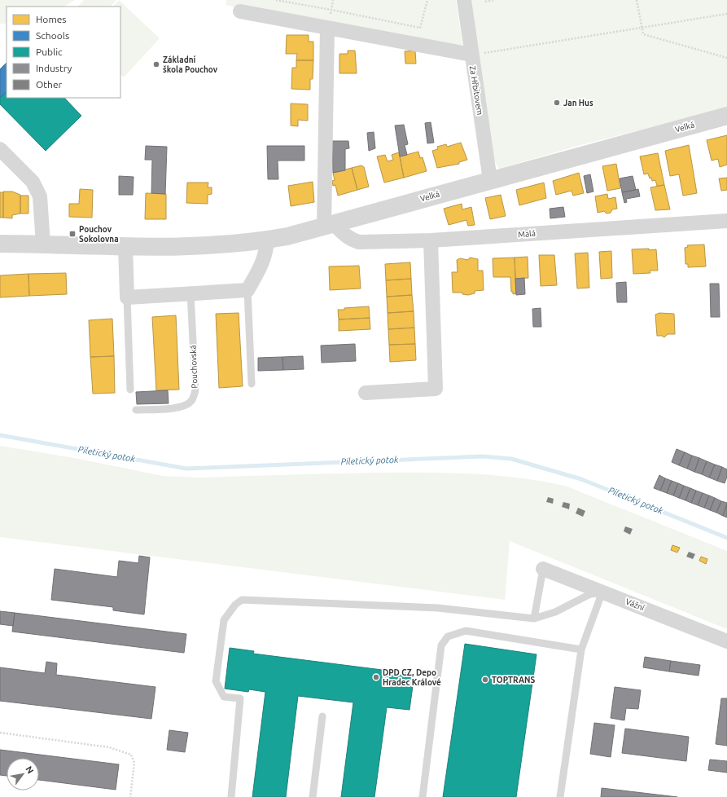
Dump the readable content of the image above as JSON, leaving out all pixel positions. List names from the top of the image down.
{
  "streets": {
    "street": [
      "Za Hřbitovem",
      "Velká",
      "Malá",
      "Vážní"
    ],
    "lane": ["Pouchovská"]
  },
  "crossings": [
    ["Za Hřbitovem", "Velká"],
    ["Velká", "Malá"]
  ],
  "water": ["Piletický potok"],
  "places": {
    "other": [
      "Základní škola Pouchov",
      "Jan Hus",
      "DPD CZ, Depo Hradec Králové",
      "TOPTRANS"
    ],
    "transit": ["Pouchov Sokolovna"]
  },
  "legend": [
    "Homes",
    "Schools",
    "Public",
    "Industry",
    "Other"
  ],
  "north": "top right"
}
